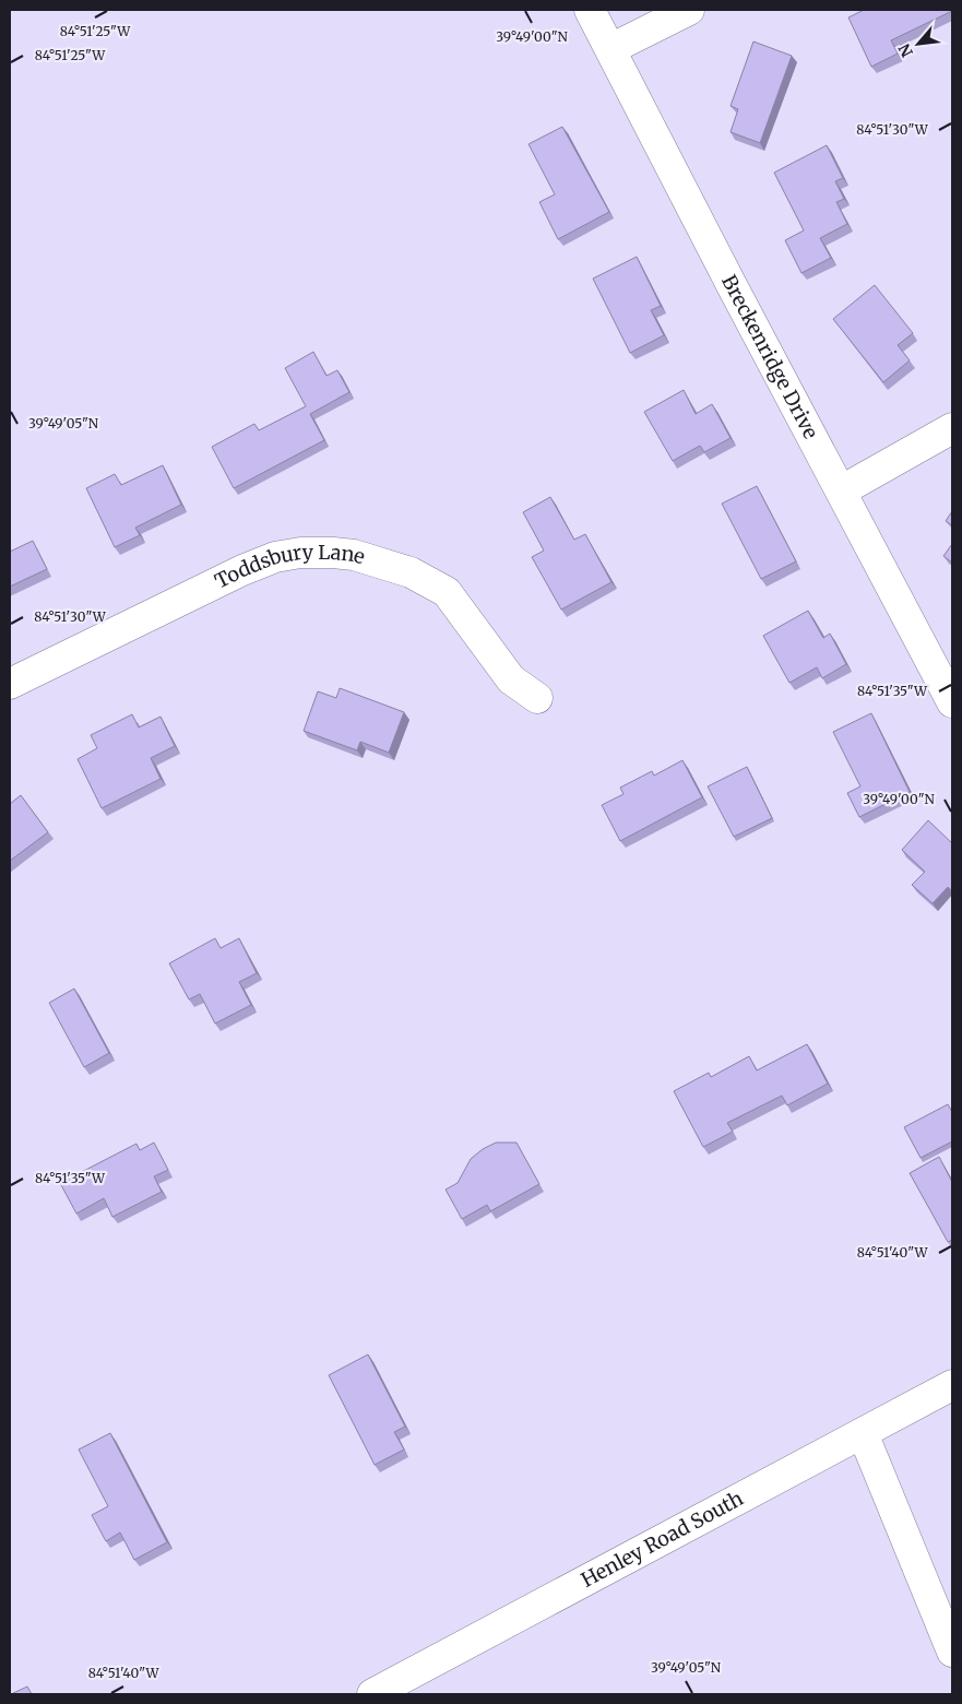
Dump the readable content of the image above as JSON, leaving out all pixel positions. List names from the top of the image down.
{
  "streets": {
    "street": ["Breckenridge Drive", "Toddsbury Lane", "Henley Road South"]
  },
  "north": "bottom left",
  "coordinates": [
    "84°51'25\"W",
    "39°49'00\"N",
    "84°51'30\"W",
    "39°49'05\"N",
    "84°51'35\"W",
    "84°51'40\"W"
  ]
}
